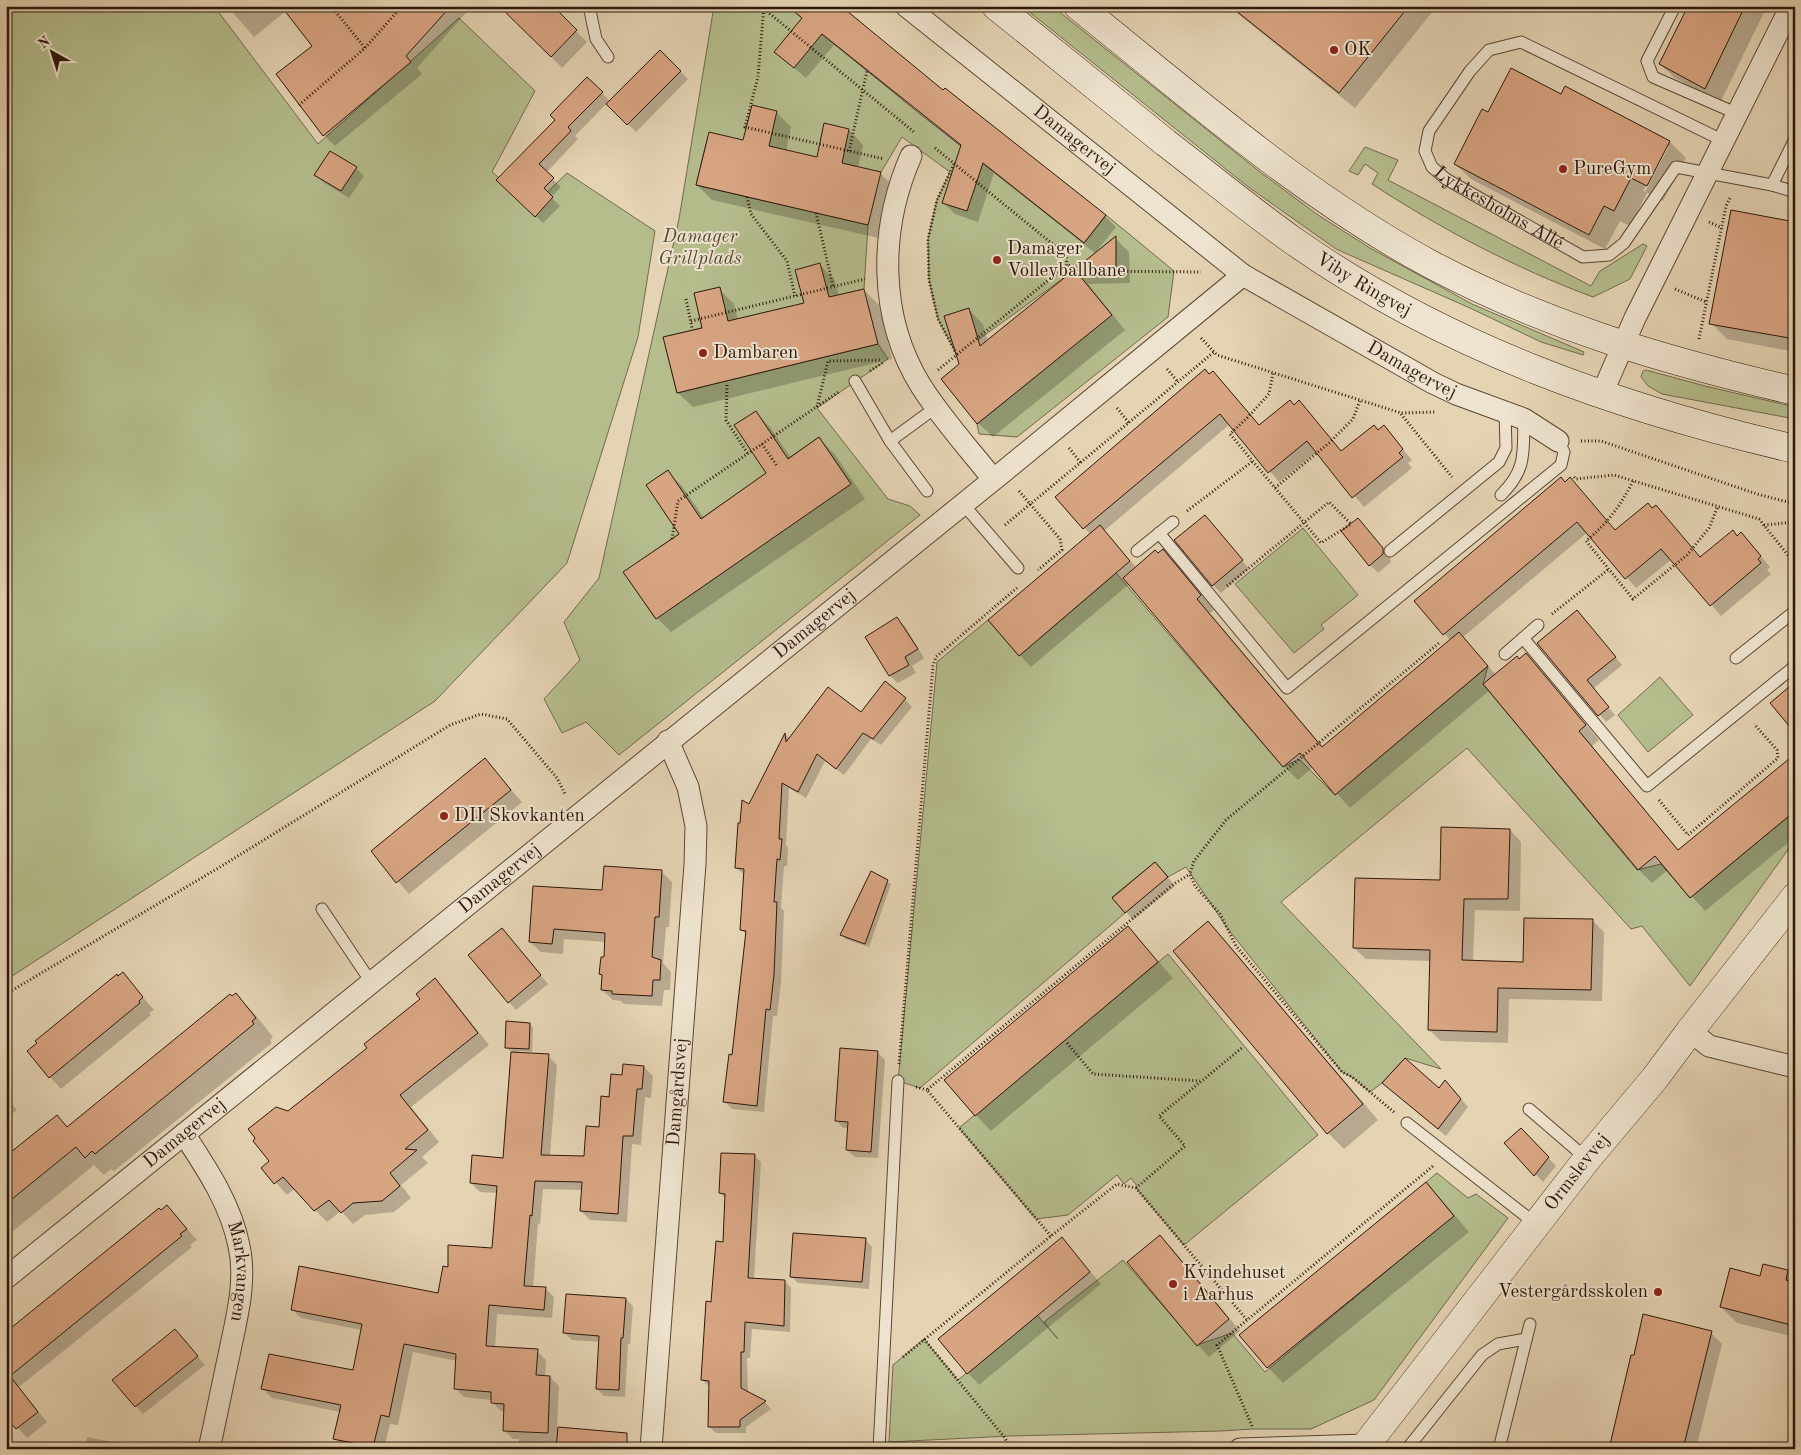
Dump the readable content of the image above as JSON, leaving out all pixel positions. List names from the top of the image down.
{
  "streets": {
    "main road": ["Viby Ringvej", "Ormslevvej"],
    "street": ["Damagervej", "Damgårdsvej", "Markvangen"],
    "lane": ["Lykkesholms Allé"]
  },
  "crossings": [
    ["Damagervej", "Damgårdsvej"],
    ["Damagervej", "Markvangen"]
  ],
  "parks": ["Damager Grillplads"],
  "places": [
    "OK",
    "PureGym",
    "Damager Volleyballbane",
    "Dambaren",
    "DII Skovkanten",
    "Kvindehuset i Aarhus",
    "Vestergårdsskolen"
  ],
  "north": "top left"
}
